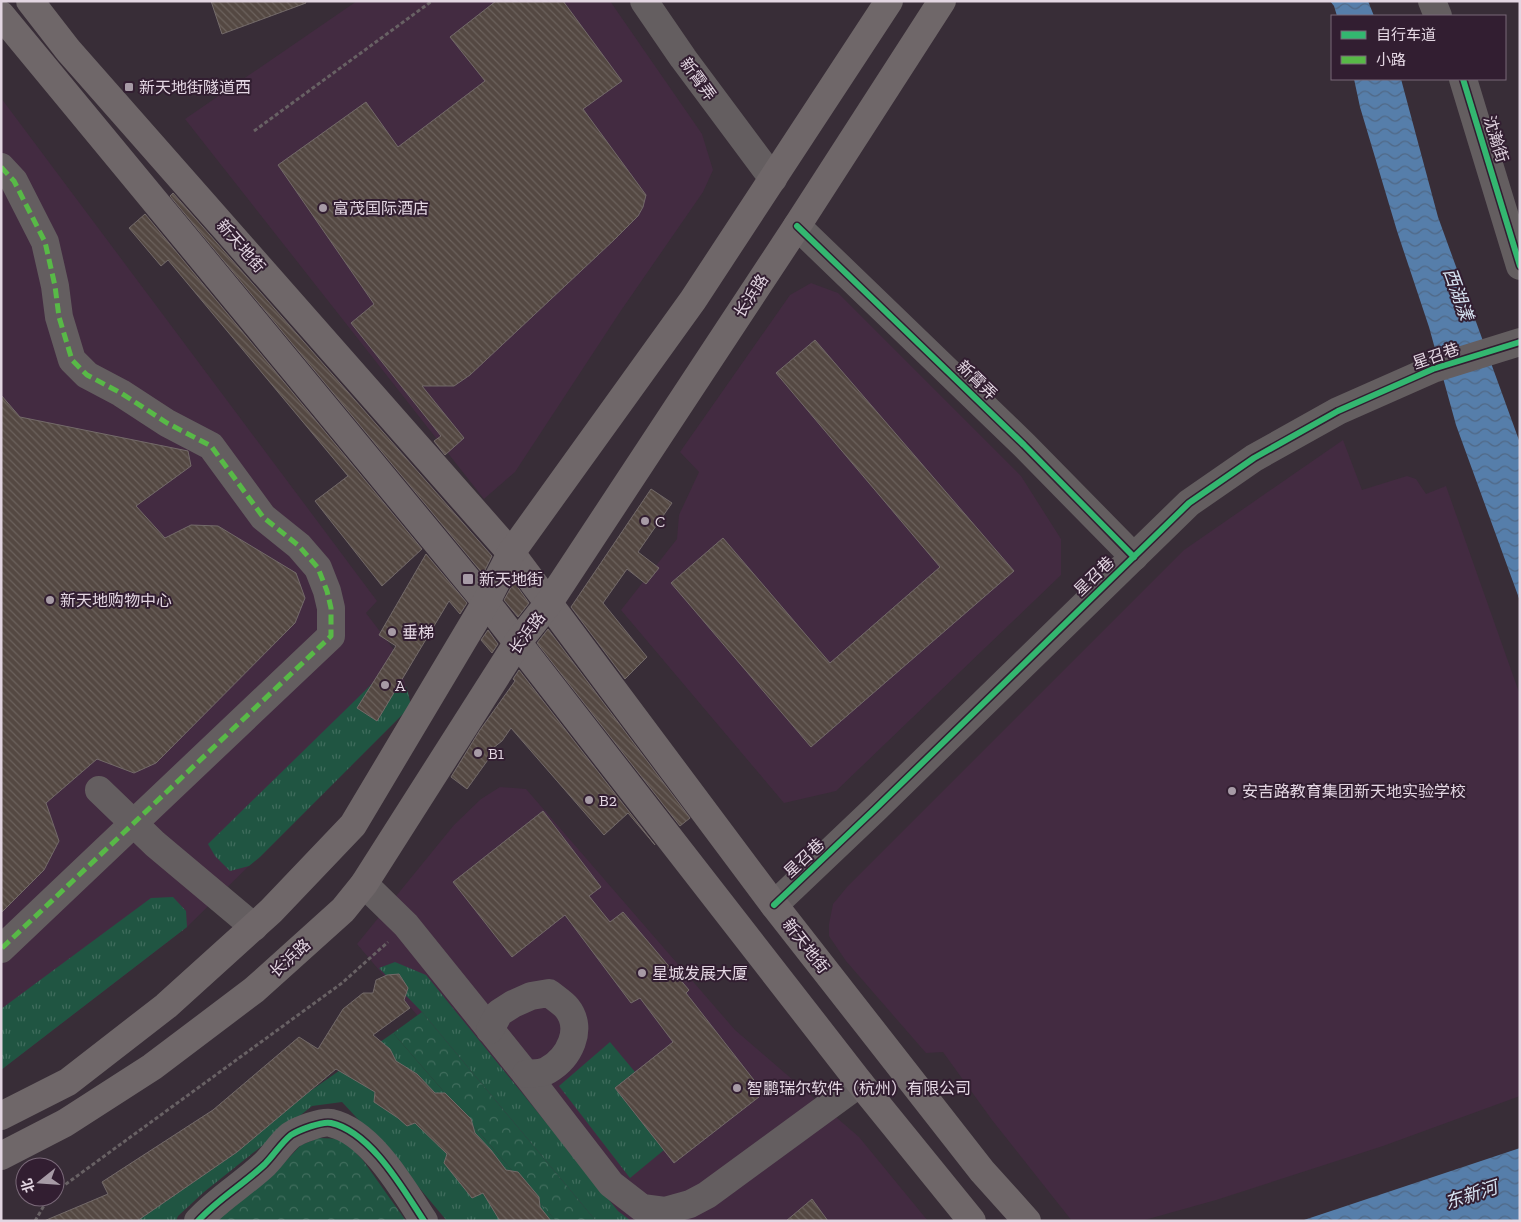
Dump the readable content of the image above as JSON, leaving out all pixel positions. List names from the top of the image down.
{
  "streets": {
    "main road": ["新天地街", "长浜路"],
    "street": ["新霄弄", "沈瀚街", "星召巷"]
  },
  "crossings": [
    ["新霄弄", "长浜路"],
    ["新霄弄", "星召巷"],
    ["新天地街", "长浜路"],
    ["新天地街", "星召巷"]
  ],
  "water": ["西湖漾", "东新河"],
  "places": {
    "transit": ["新天地街隧道西", "新天地街"],
    "other": [
      "富茂国际酒店",
      "C",
      "新天地购物中心",
      "垂梯",
      "A",
      "B1",
      "安吉路教育集团新天地实验学校",
      "B2",
      "星城发展大厦",
      "智鹏瑞尔软件（杭州）有限公司"
    ]
  },
  "legend": ["自行车道", "小路"],
  "north": "left"
}
